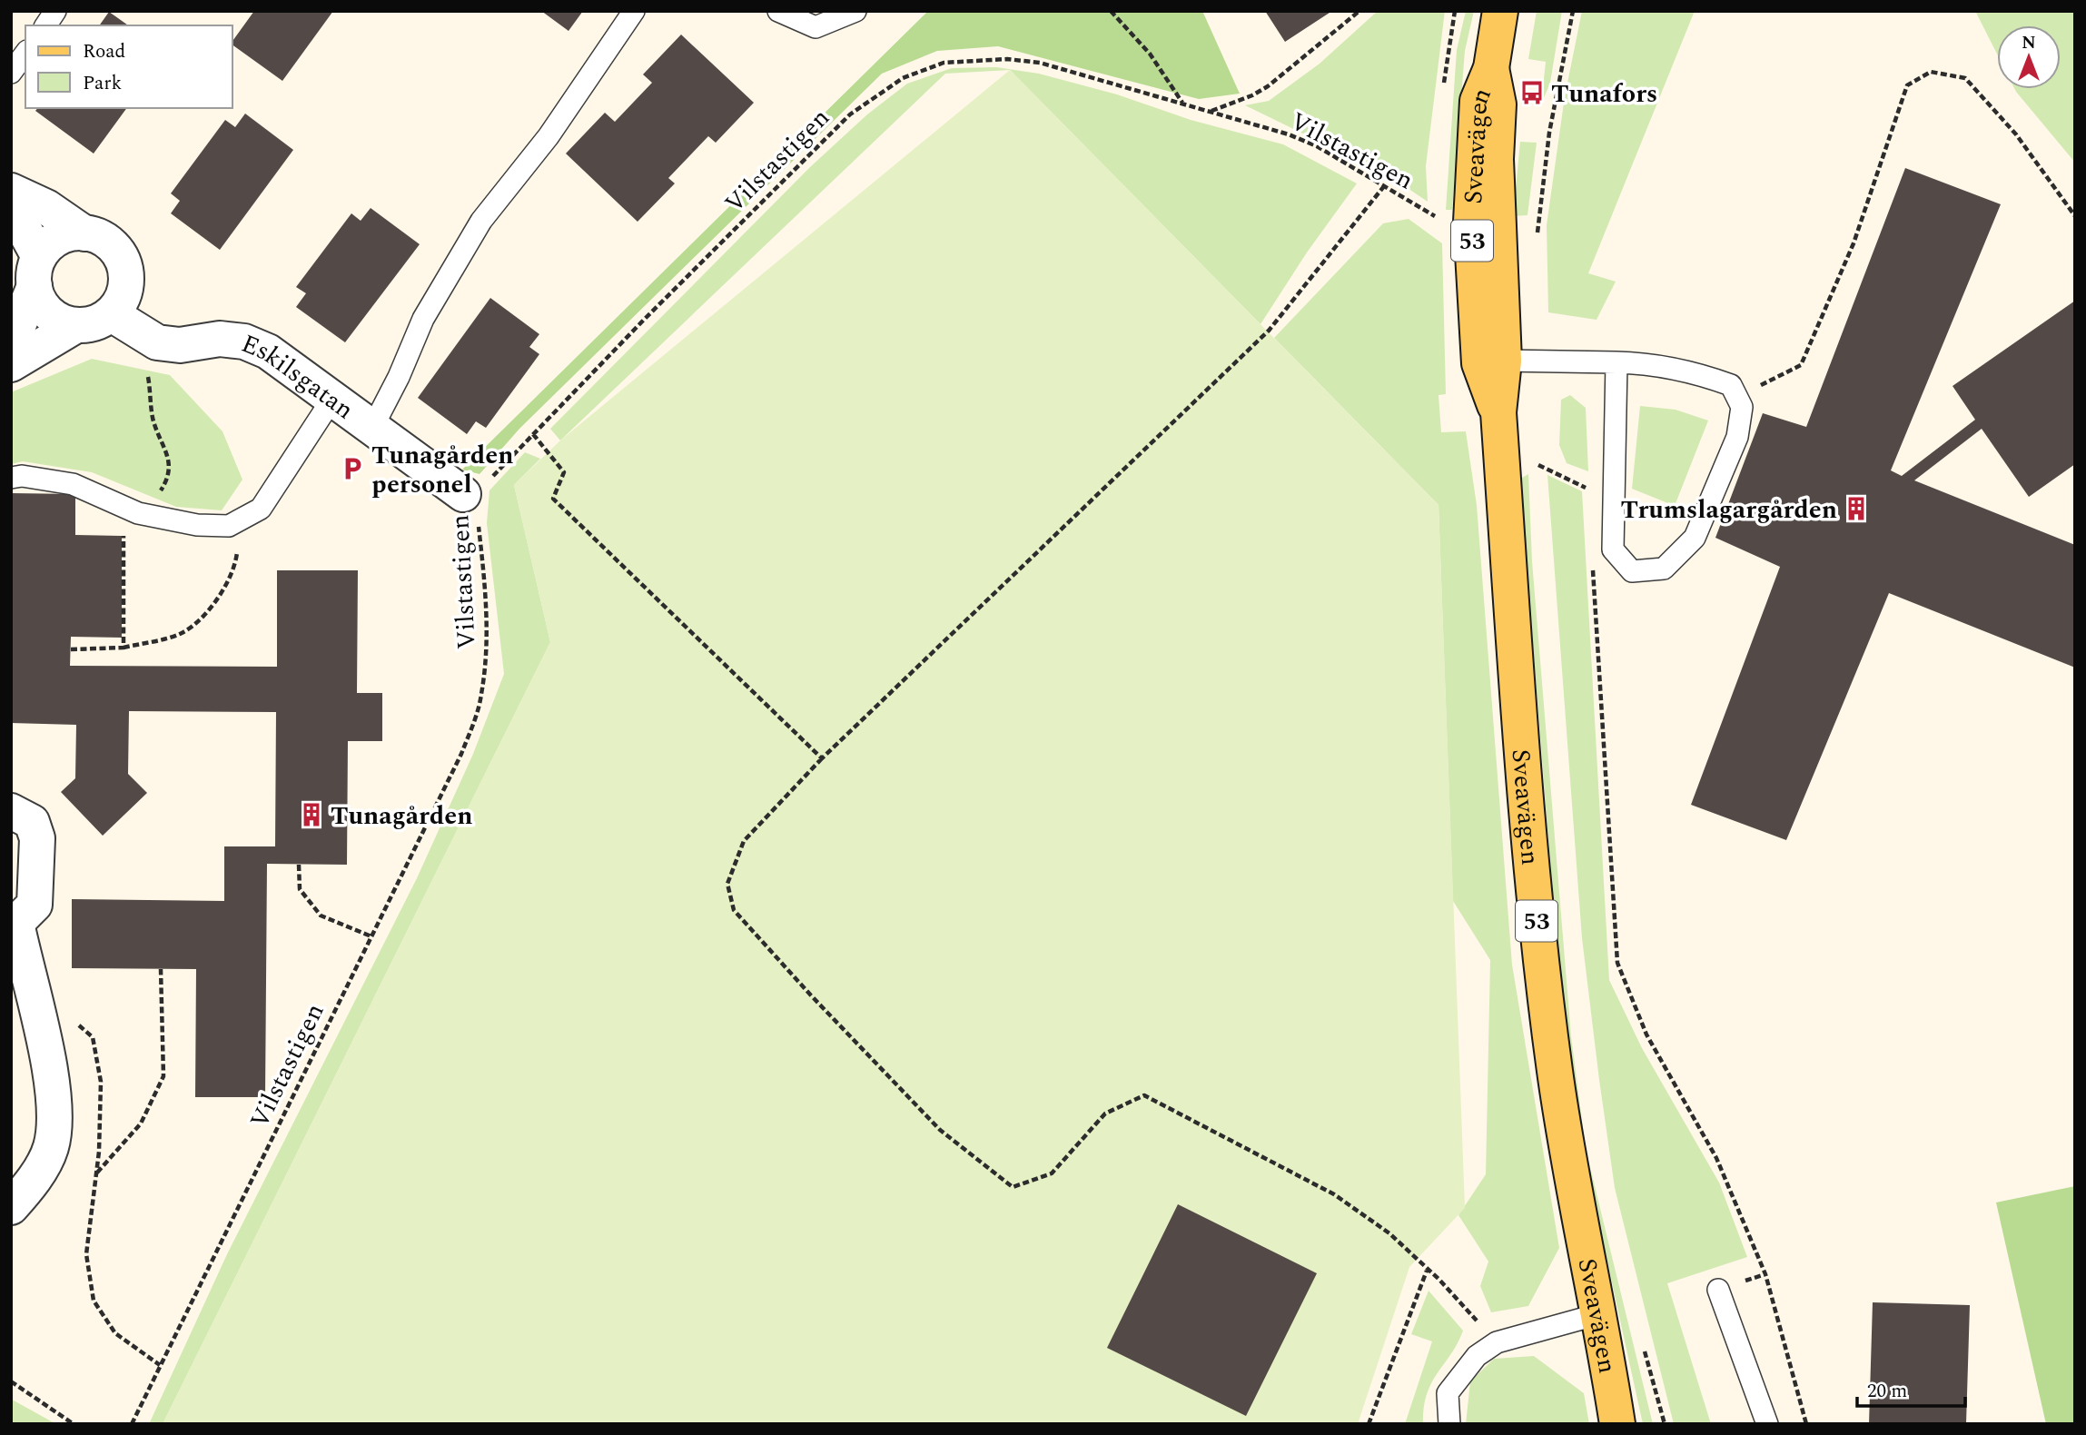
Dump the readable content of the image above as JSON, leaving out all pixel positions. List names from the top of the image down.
{
  "streets": {
    "main road": ["Sveavägen", "53"],
    "street": ["Eskilsgatan"],
    "path": ["Vilstastigen"]
  },
  "crossings": [
    ["Vilstastigen", "Eskilsgatan"]
  ],
  "places": {
    "bus stop": ["Tunafors"],
    "parking": ["Tunagården personel"],
    "building": ["Trumslagargården", "Tunagården"]
  },
  "legend": ["Road", "Park"],
  "scale_bar": "20 m",
  "north": "top"
}
